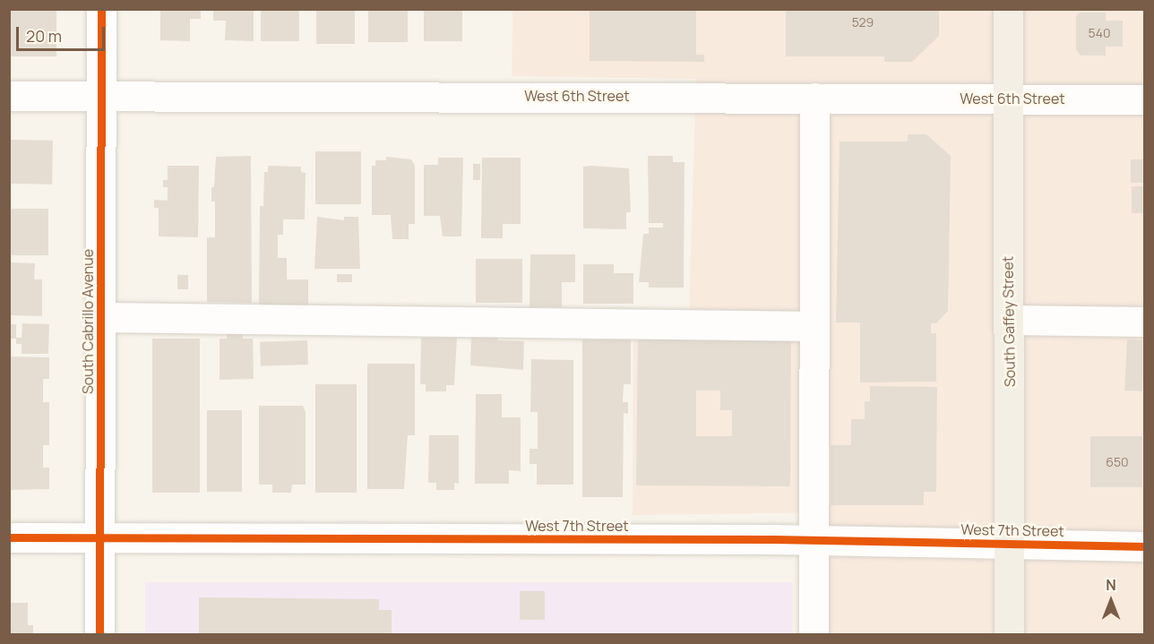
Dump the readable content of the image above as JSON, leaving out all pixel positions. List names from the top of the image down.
{
  "streets": {
    "main road": ["South Gaffey Street"],
    "street": ["West 6th Street", "South Cabrillo Avenue", "West 7th Street"]
  },
  "crossings": [
    ["West 6th Street", "South Cabrillo Avenue"],
    ["West 6th Street", "South Gaffey Street"],
    ["South Cabrillo Avenue", "West 7th Street"],
    ["South Gaffey Street", "West 7th Street"]
  ],
  "house_numbers": ["529", "540", "650"],
  "scale_bar": "20 m",
  "north": "top"
}
